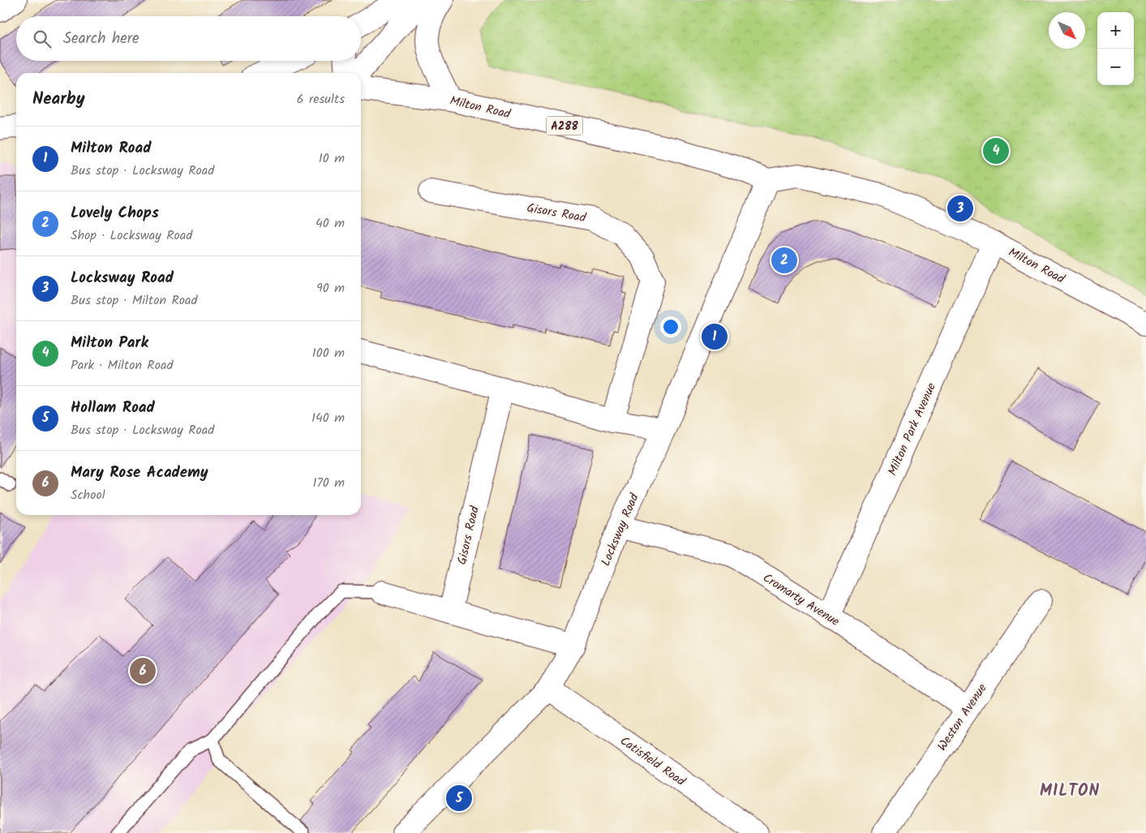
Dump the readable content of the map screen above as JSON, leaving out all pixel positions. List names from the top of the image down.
{
  "streets": {
    "street": [
      "Milton Road",
      "A288",
      "Gisors Road",
      "Milton Park Avenue",
      "Locksway Road",
      "Cromarty Avenue",
      "Weston Avenue",
      "Catisfield Road"
    ]
  },
  "crossings": [
    ["Milton Road", "Milton Park Avenue"],
    ["Milton Road", "Locksway Road"],
    ["Milton Park Avenue", "Cromarty Avenue"],
    ["Locksway Road", "Cromarty Avenue"],
    ["Locksway Road", "Catisfield Road"],
    ["Cromarty Avenue", "Weston Avenue"]
  ],
  "districts": ["MILTON"],
  "north": "bottom right",
  "page": {
    "map_buttons": ["+", "−"],
    "search": "Search here",
    "heading": ["Nearby", "6 results"],
    "list": [
      {
        "mark": "1",
        "name": "Milton Road",
        "note": "Bus stop · Locksway Road",
        "value": "10 m"
      },
      {
        "mark": "2",
        "name": "Lovely Chops",
        "note": "Shop · Locksway Road",
        "value": "40 m"
      },
      {
        "mark": "3",
        "name": "Locksway Road",
        "note": "Bus stop · Milton Road",
        "value": "90 m"
      },
      {
        "mark": "4",
        "name": "Milton Park",
        "note": "Park · Milton Road",
        "value": "100 m"
      },
      {
        "mark": "5",
        "name": "Hollam Road",
        "note": "Bus stop · Locksway Road",
        "value": "140 m"
      },
      {
        "mark": "6",
        "name": "Mary Rose Academy",
        "note": "School",
        "value": "170 m"
      }
    ],
    "pins": [
      "4",
      "3",
      "2",
      "1",
      "6",
      "5"
    ]
  }
}
